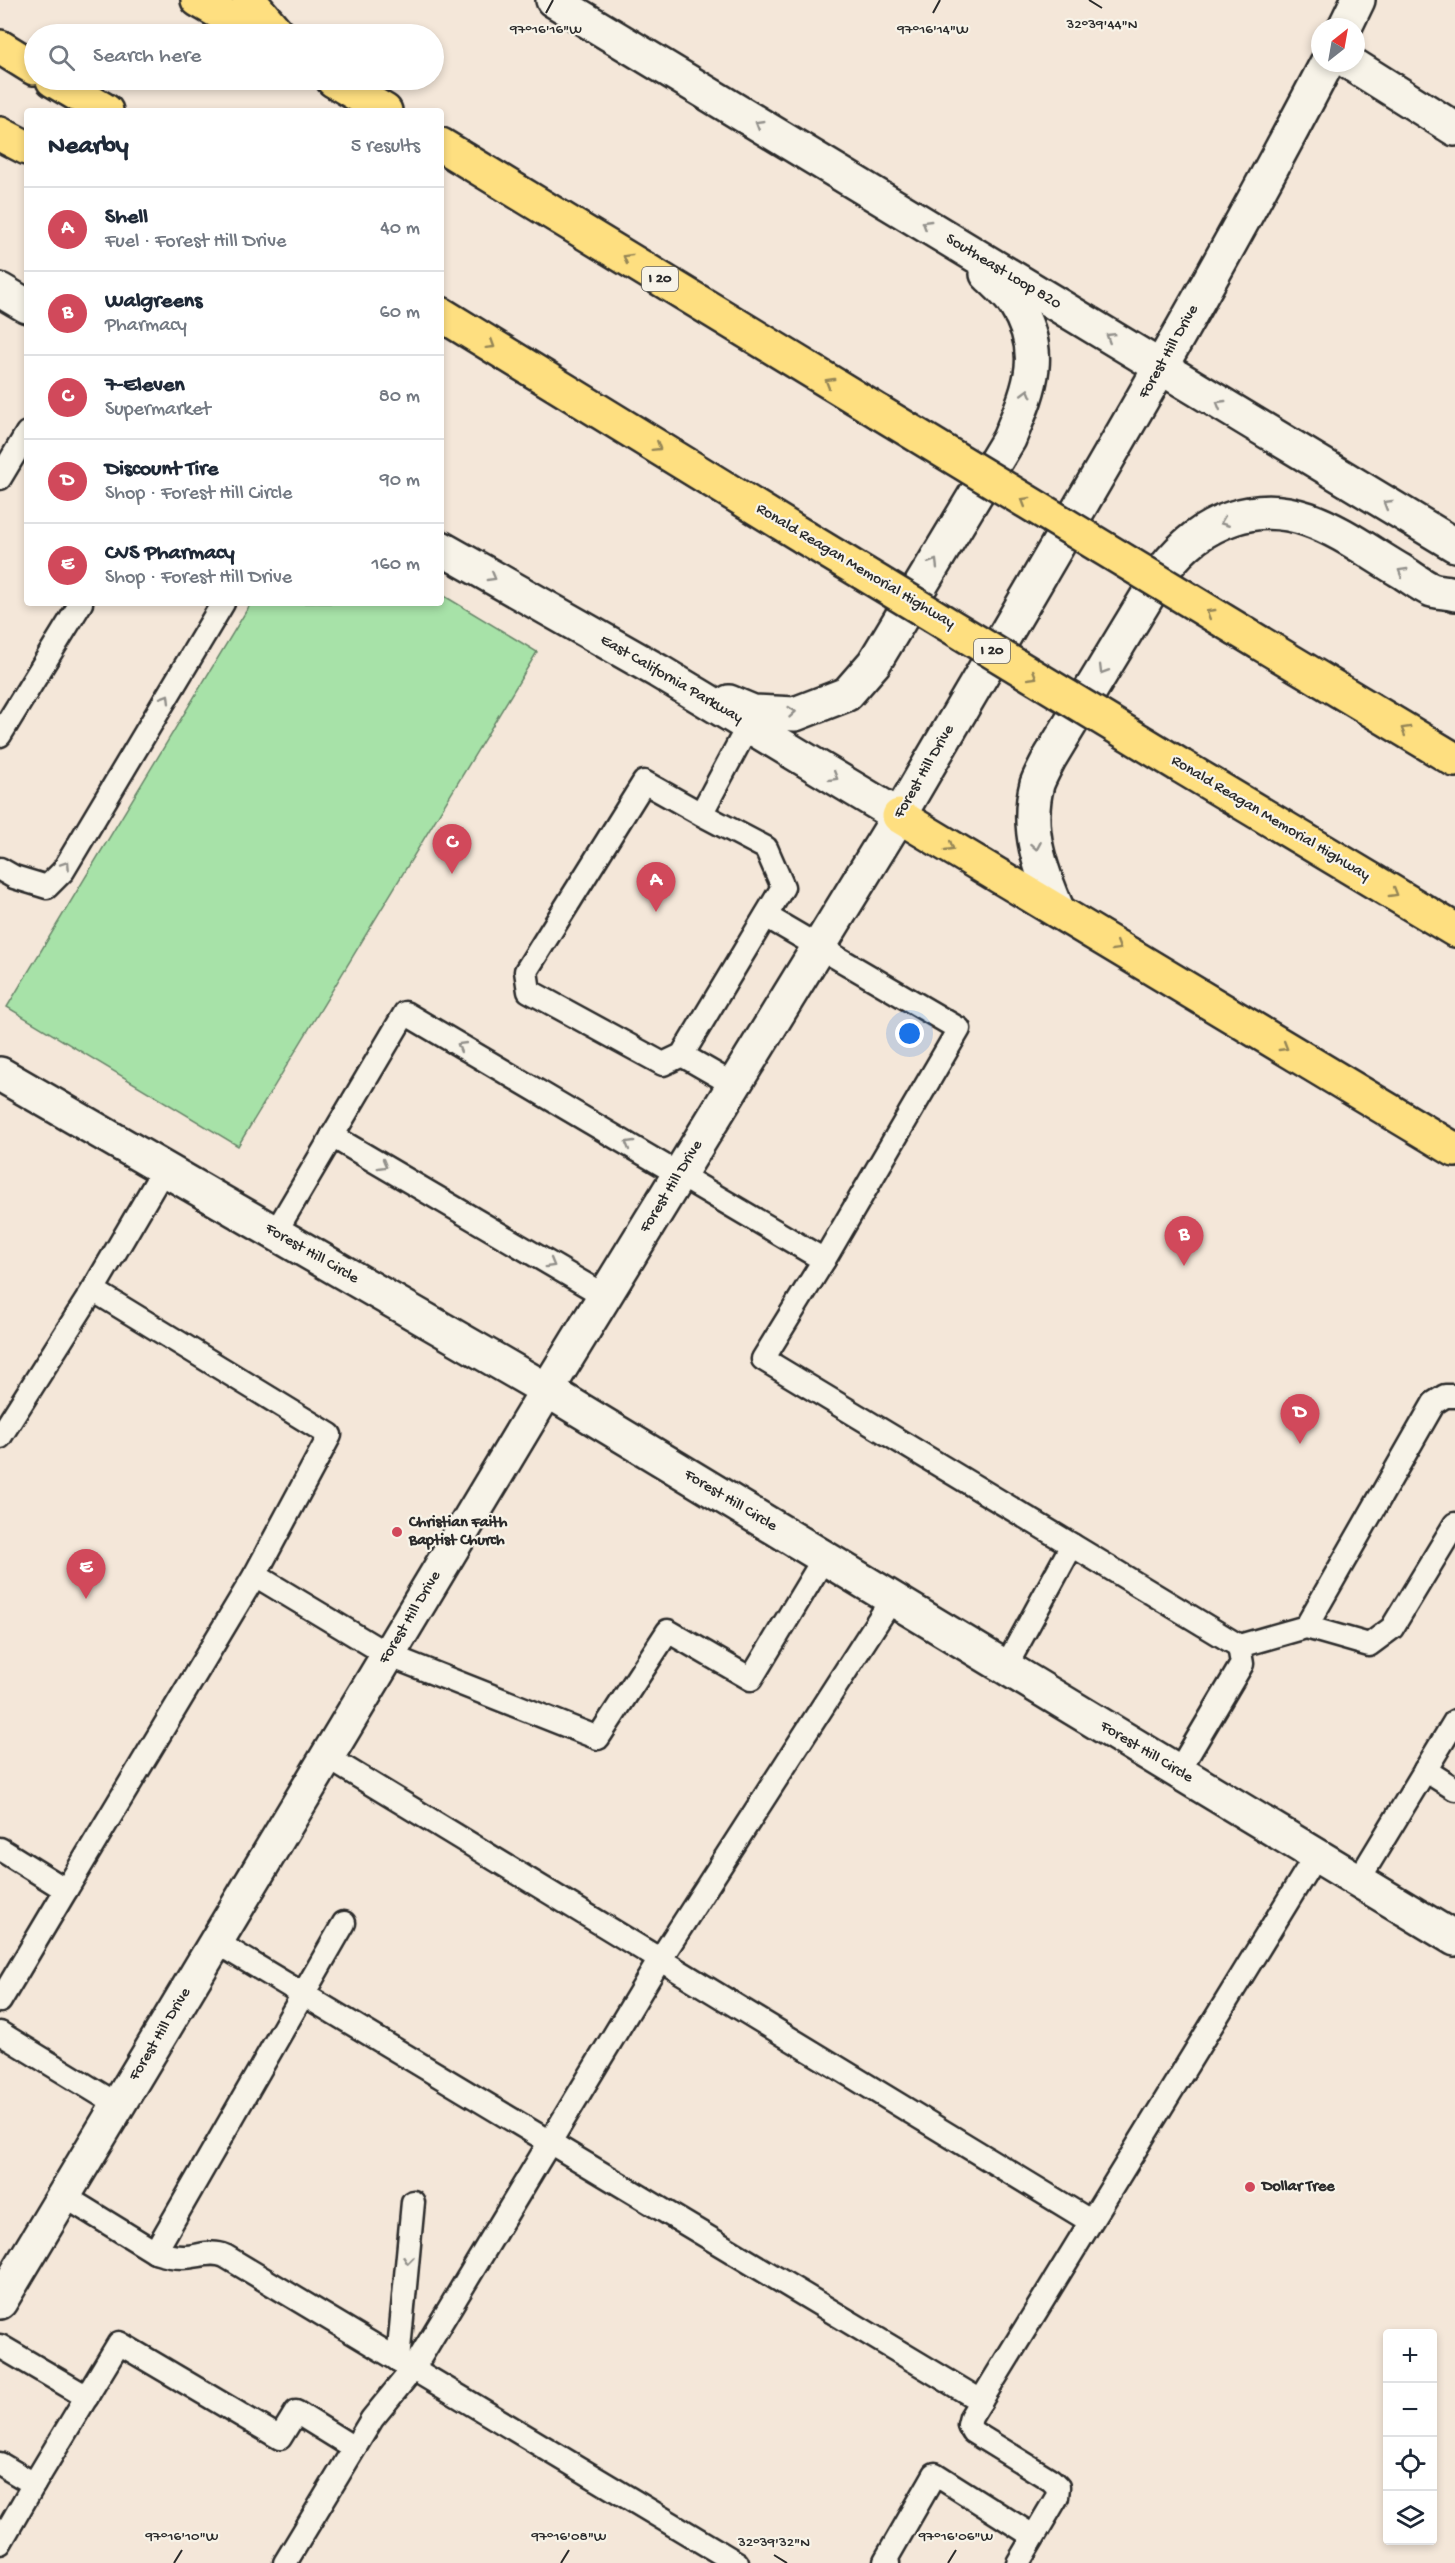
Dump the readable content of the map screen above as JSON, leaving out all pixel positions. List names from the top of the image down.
{
  "streets": {
    "highway": ["I 20", "Ronald Reagan Memorial Highway"],
    "main road": [
      "Southeast Loop 820",
      "Forest Hill Drive",
      "East California Parkway",
      "Forest Hill Circle"
    ]
  },
  "crossings": [
    ["Southeast Loop 820", "Forest Hill Drive"],
    ["Forest Hill Drive", "East California Parkway"],
    ["Forest Hill Drive", "Forest Hill Circle"]
  ],
  "one_way": ["Southeast Loop 820", "East California Parkway"],
  "places": ["Christian Faith Baptist Church", "Dollar Tree"],
  "north": "top right",
  "page": {
    "search": "Search here",
    "heading": ["Nearby", "5 results"],
    "list": [
      {
        "mark": "A",
        "name": "Shell",
        "note": "Fuel · Forest Hill Drive",
        "value": "40 m"
      },
      {
        "mark": "B",
        "name": "Walgreens",
        "note": "Pharmacy",
        "value": "60 m"
      },
      {
        "mark": "C",
        "name": "7-Eleven",
        "note": "Supermarket",
        "value": "80 m"
      },
      {
        "mark": "D",
        "name": "Discount Tire",
        "note": "Shop · Forest Hill Circle",
        "value": "90 m"
      },
      {
        "mark": "E",
        "name": "CVS Pharmacy",
        "note": "Shop · Forest Hill Drive",
        "value": "160 m"
      }
    ],
    "pins": [
      "C",
      "A",
      "B",
      "D",
      "E"
    ],
    "map_buttons": ["+", "−"]
  },
  "coordinates": [
    "32°39'44\"N",
    "97°16'16\"W",
    "97°16'14\"W",
    "97°16'10\"W",
    "97°16'08\"W",
    "97°16'06\"W",
    "32°39'32\"N"
  ]
}
